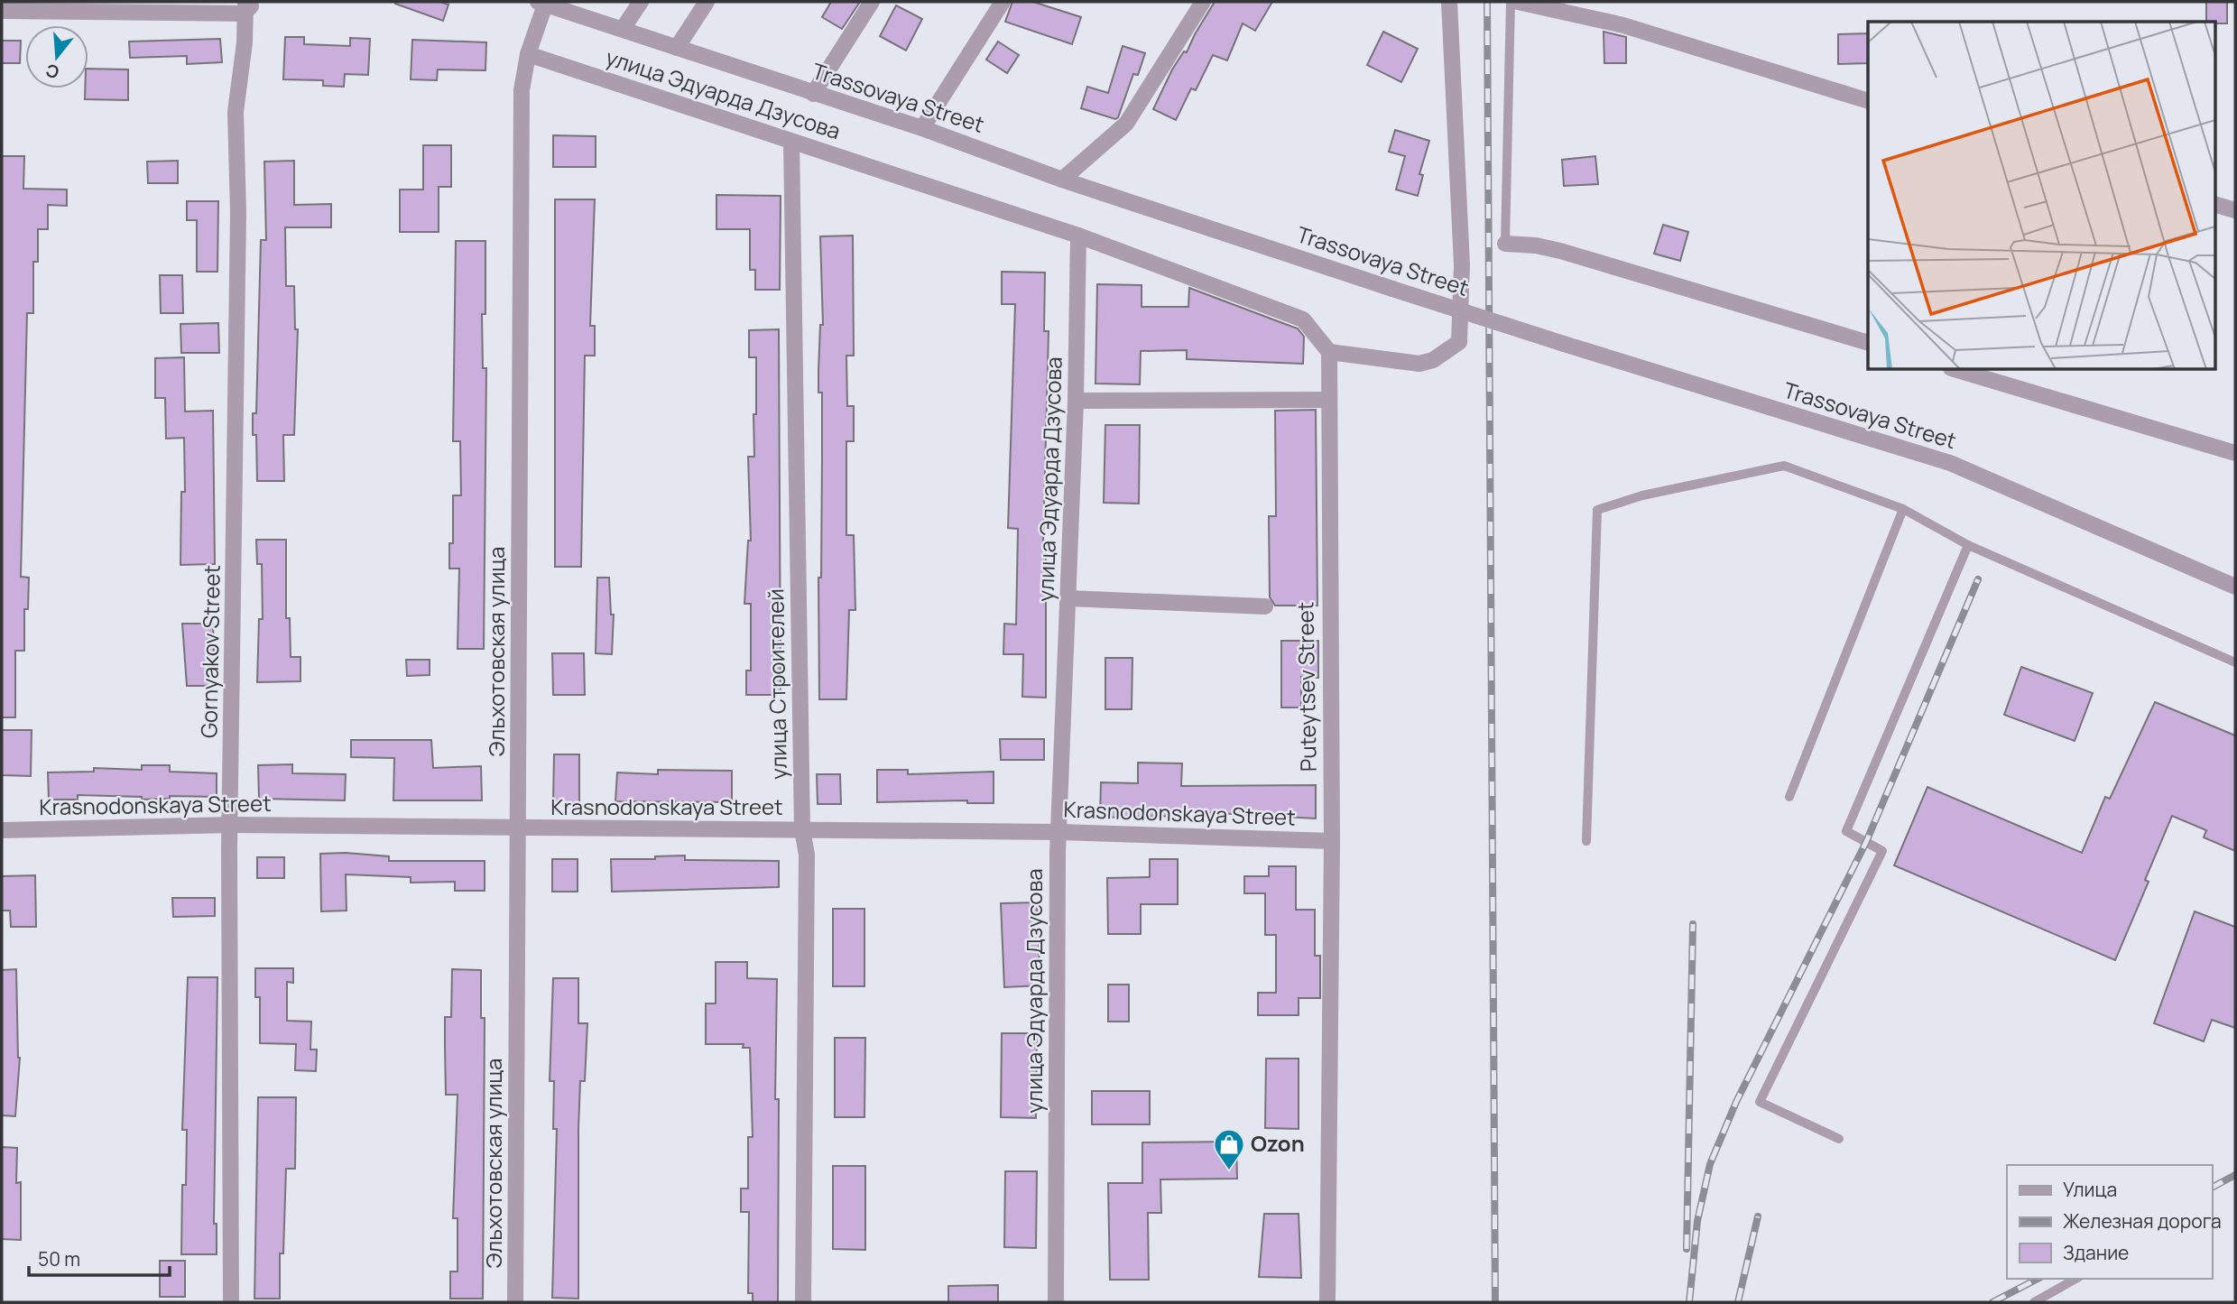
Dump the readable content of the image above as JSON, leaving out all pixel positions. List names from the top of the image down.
{
  "streets": {
    "street": [
      "улица Эдуарда Дзусова",
      "Trassovaya Street",
      "Gornyakov Street",
      "Эльхотовская улица",
      "улица Строителей",
      "Puteytsev Street",
      "Krasnodonskaya Street"
    ]
  },
  "crossings": [
    ["улица Эдуарда Дзусова", "Эльхотовская улица"],
    ["улица Эдуарда Дзусова", "улица Строителей"],
    ["улица Эдуарда Дзусова", "Krasnodonskaya Street"],
    ["Trassovaya Street", "Эльхотовская улица"],
    ["Gornyakov Street", "Krasnodonskaya Street"],
    ["Эльхотовская улица", "Krasnodonskaya Street"],
    ["улица Строителей", "Krasnodonskaya Street"],
    ["Puteytsev Street", "Krasnodonskaya Street"]
  ],
  "places": {
    "shop": ["Ozon"]
  },
  "legend": ["Улица", "Железная дорога", "Здание"],
  "scale_bar": "50 m",
  "north": "bottom"
}
